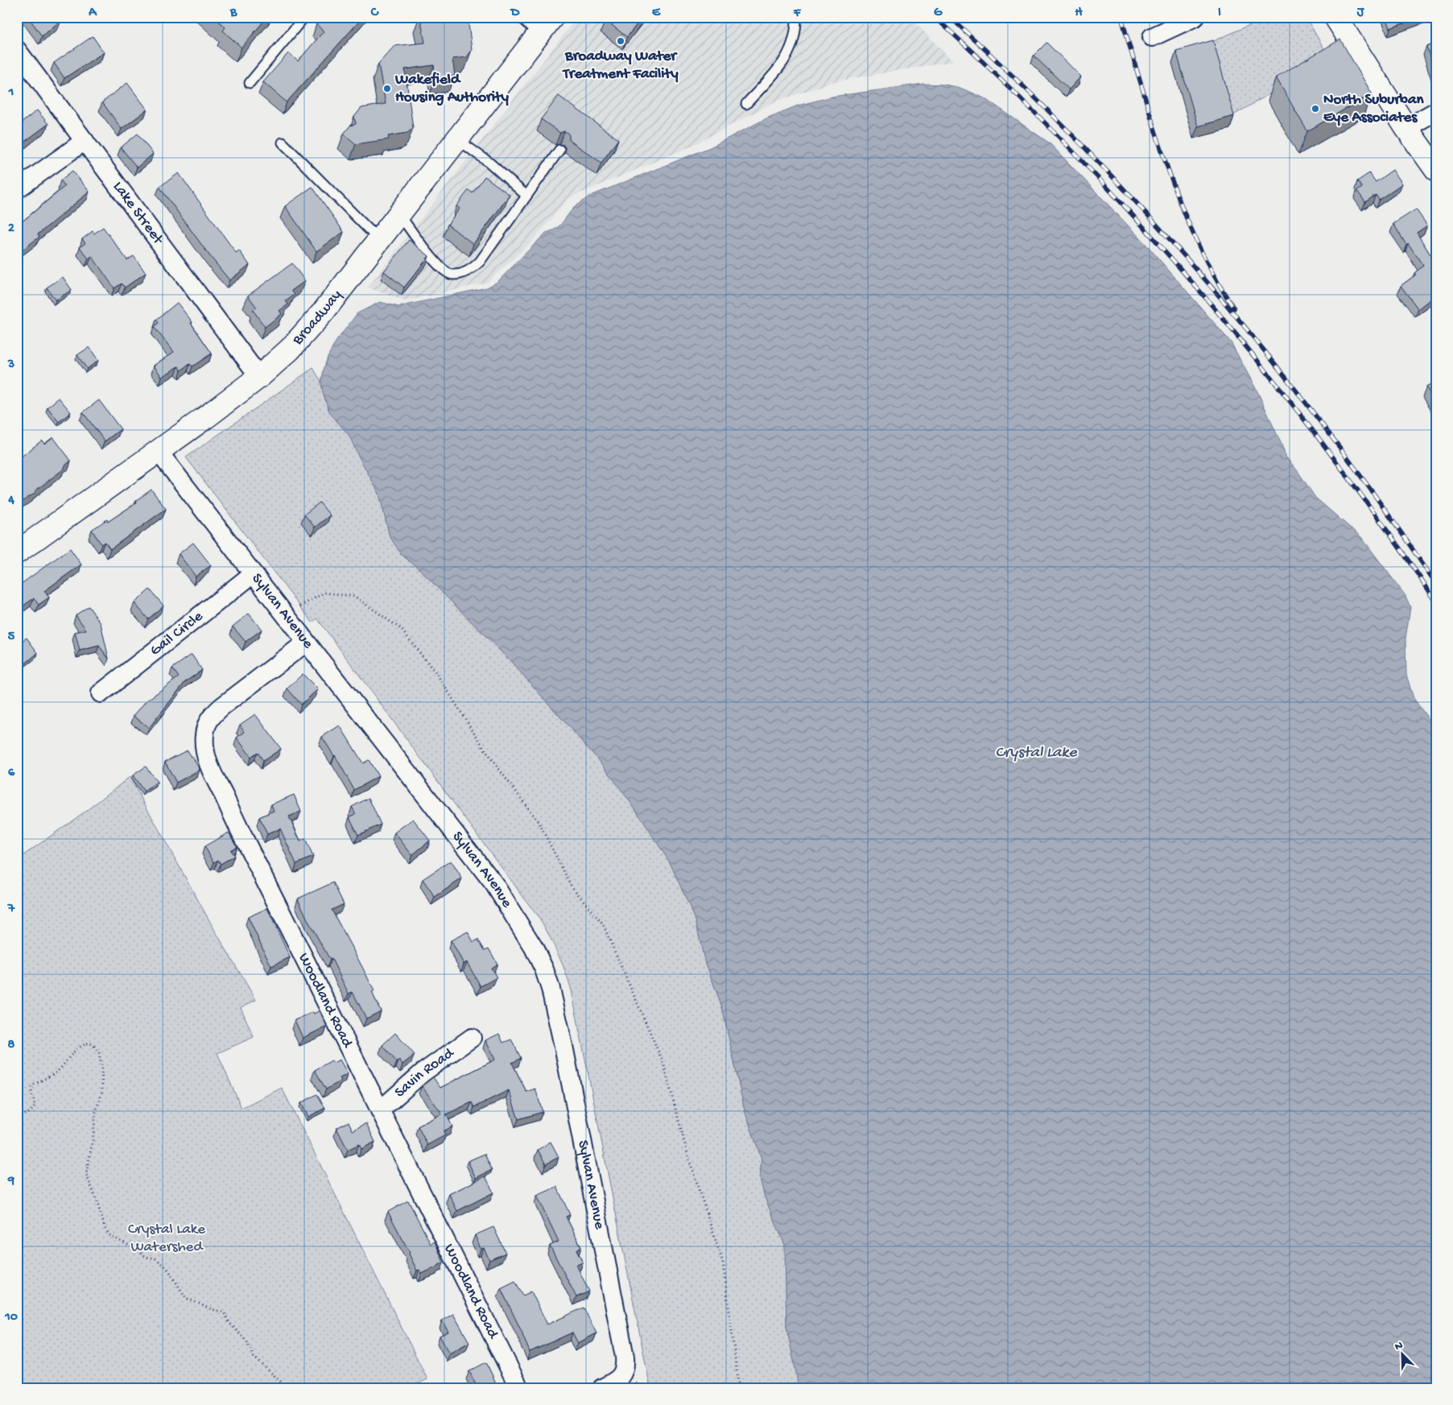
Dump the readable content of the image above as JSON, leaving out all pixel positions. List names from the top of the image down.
{
  "streets": {
    "street": [
      "Lake Street",
      "Broadway",
      "Sylvan Avenue",
      "Gail Circle",
      "Woodland Road",
      "Savin Road"
    ]
  },
  "crossings": [
    ["Lake Street", "Broadway"],
    ["Broadway", "Sylvan Avenue"],
    ["Sylvan Avenue", "Gail Circle"],
    ["Sylvan Avenue", "Woodland Road"],
    ["Woodland Road", "Savin Road"]
  ],
  "water": ["Crystal Lake"],
  "parks": ["Crystal Lake Watershed"],
  "places": ["Broadway Water Treatment Facility", "Wakefield Housing Authority", "North Suburban Eye Associates"],
  "north": "top left",
  "grid": {
    "columns": [
      "A",
      "B",
      "C",
      "D",
      "E",
      "F",
      "G",
      "H",
      "I",
      "J"
    ],
    "rows": [
      "1",
      "2",
      "3",
      "4",
      "5",
      "6",
      "7",
      "8",
      "9",
      "10"
    ]
  }
}
